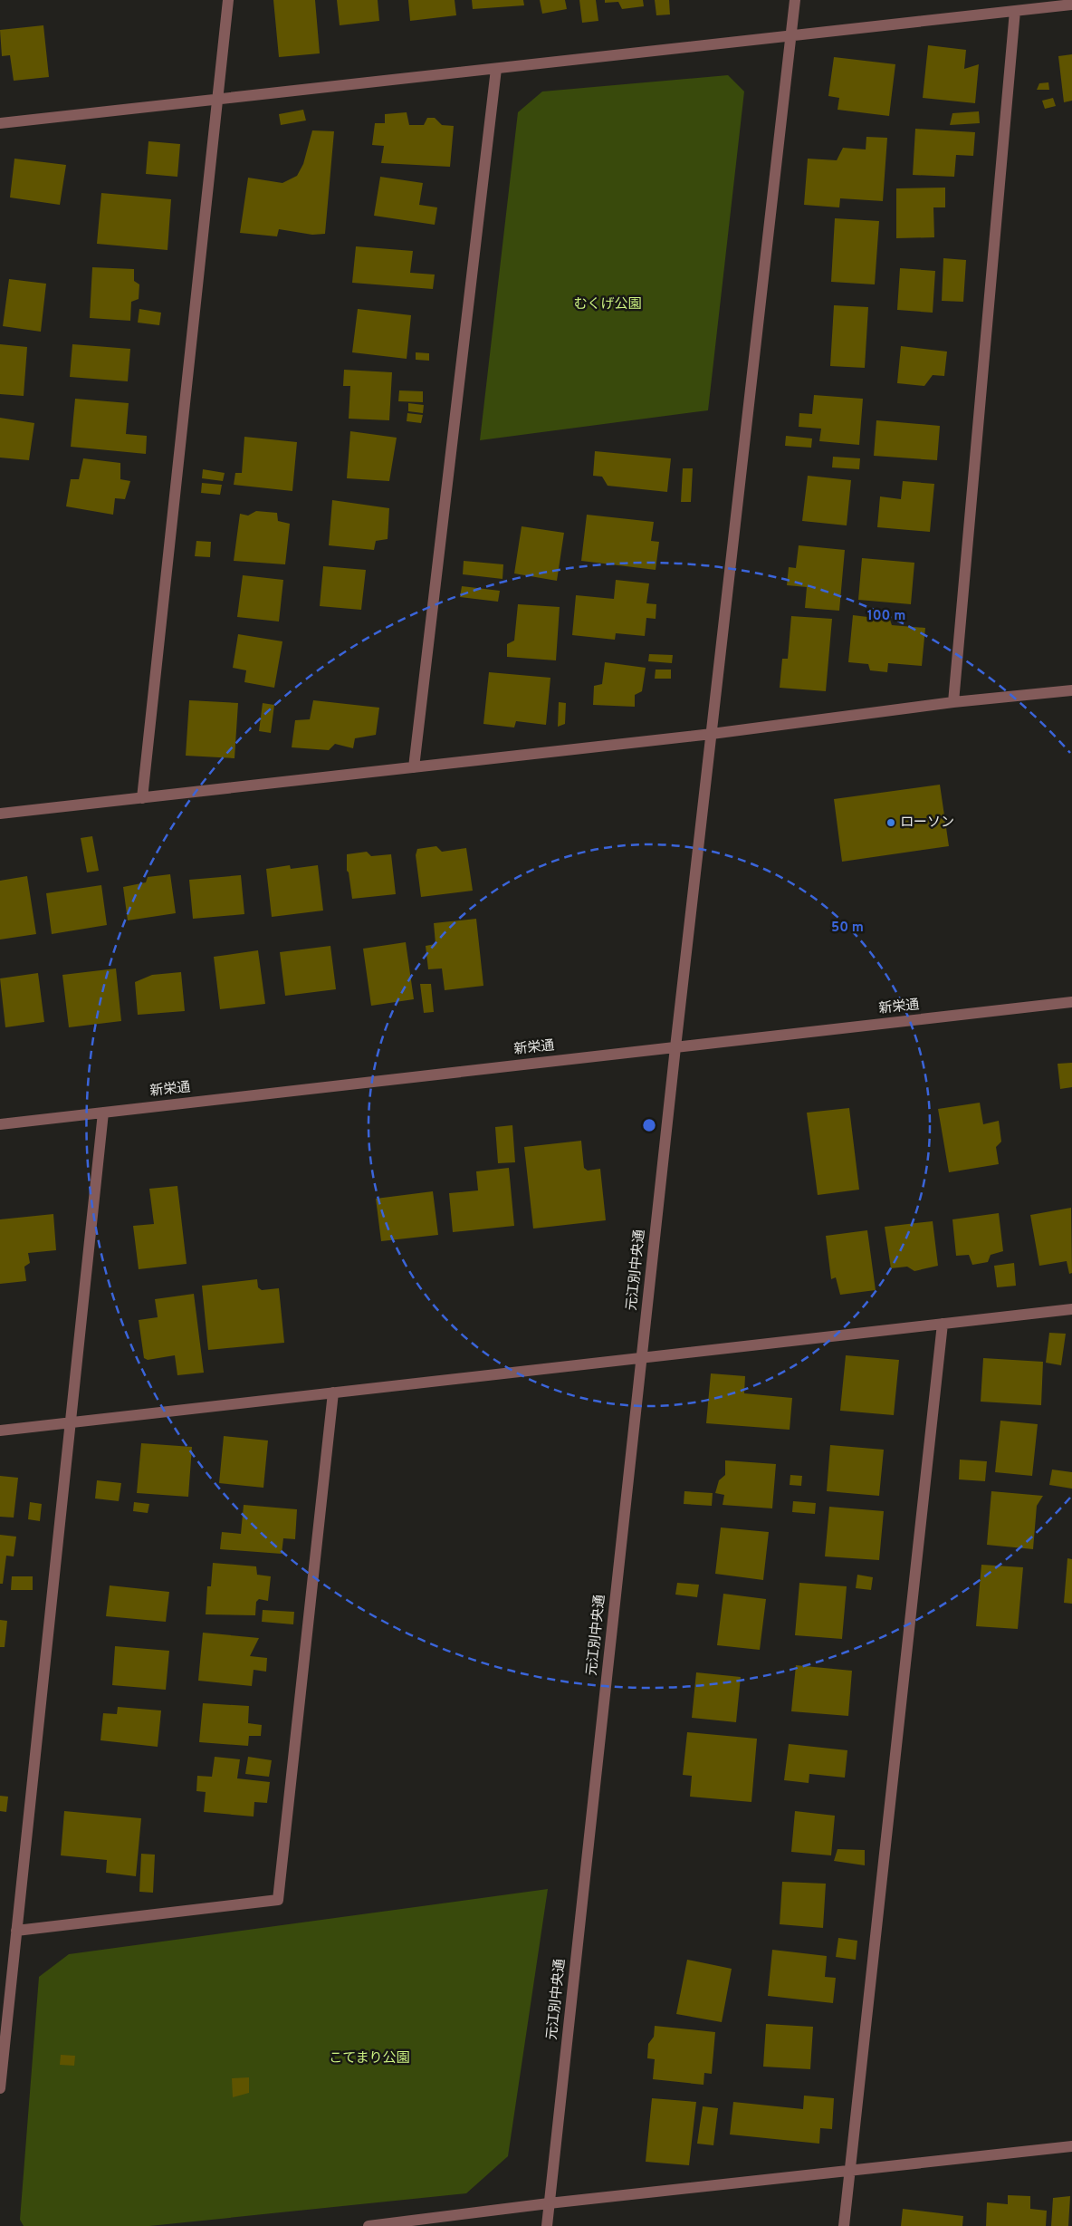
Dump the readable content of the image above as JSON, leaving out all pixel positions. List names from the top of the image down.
{
  "streets": {
    "street": ["新栄通", "元江別中央通"]
  },
  "crossings": [
    ["新栄通", "元江別中央通"]
  ],
  "parks": ["むくげ公園", "こてまり公園"],
  "places": ["ローソン"],
  "rings": ["100 m", "50 m"]
}
